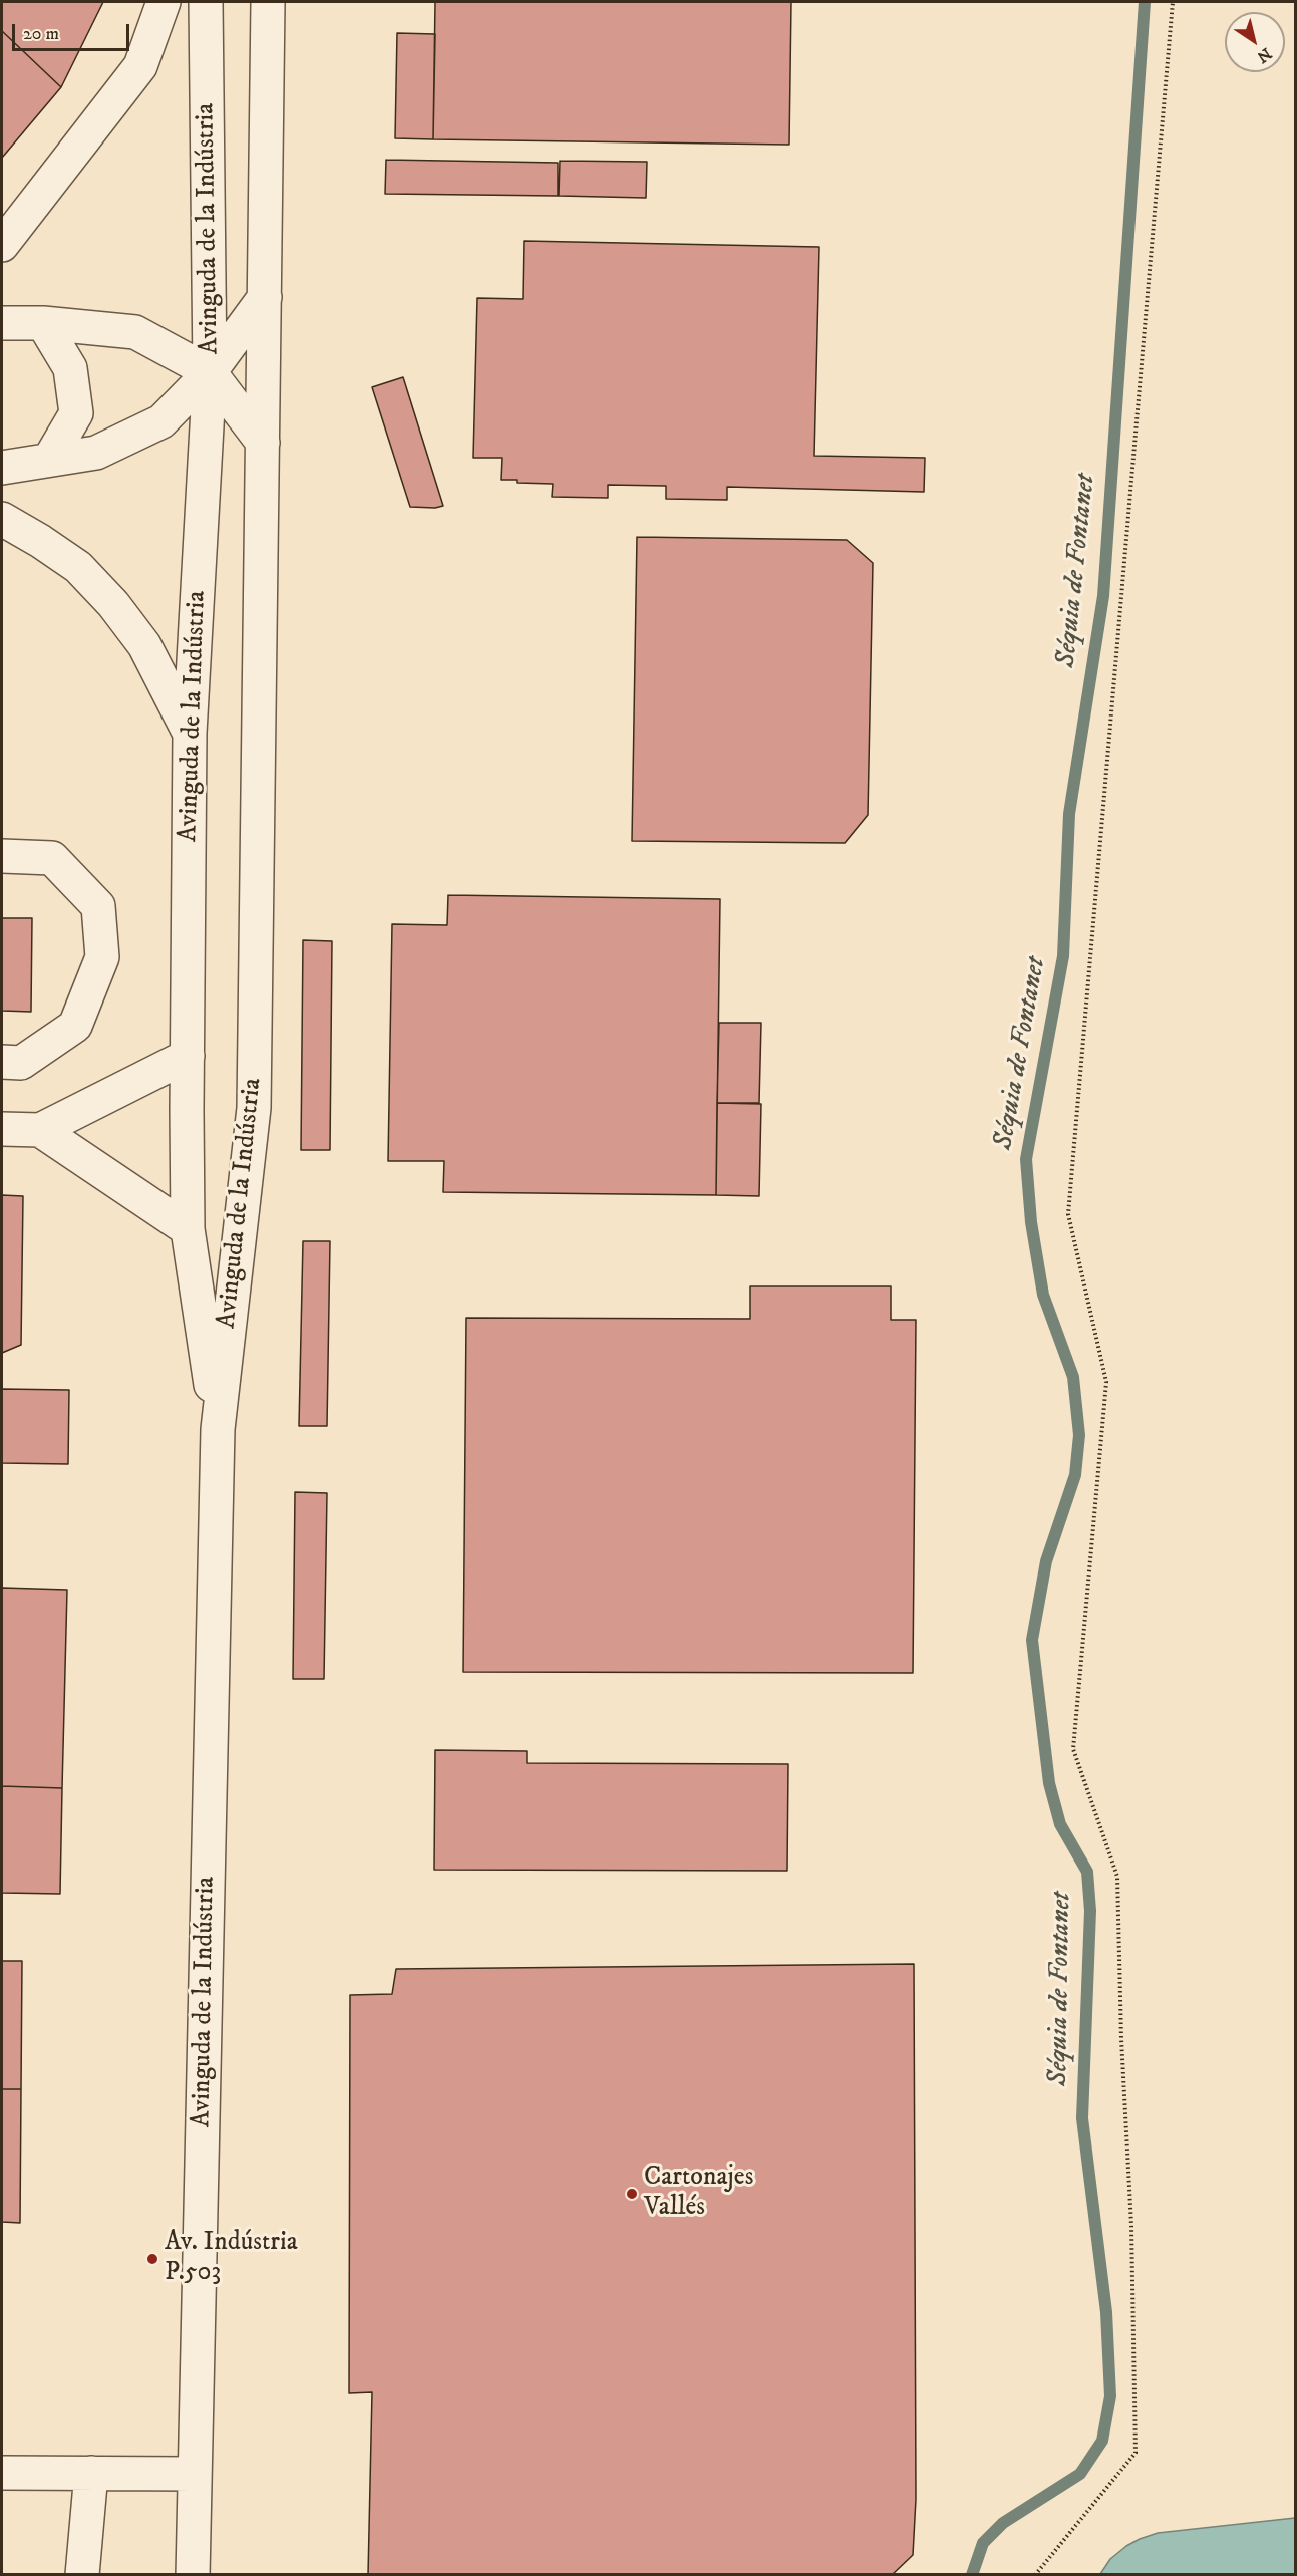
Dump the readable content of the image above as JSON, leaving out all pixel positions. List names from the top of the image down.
{
  "streets": {
    "street": ["Avinguda de la Indústria"]
  },
  "water": ["Séquia de Fontanet"],
  "places": ["Cartonajes Vallés", "Av. Indústria P.503"],
  "scale_bar": "20 m",
  "north": "bottom right"
}
